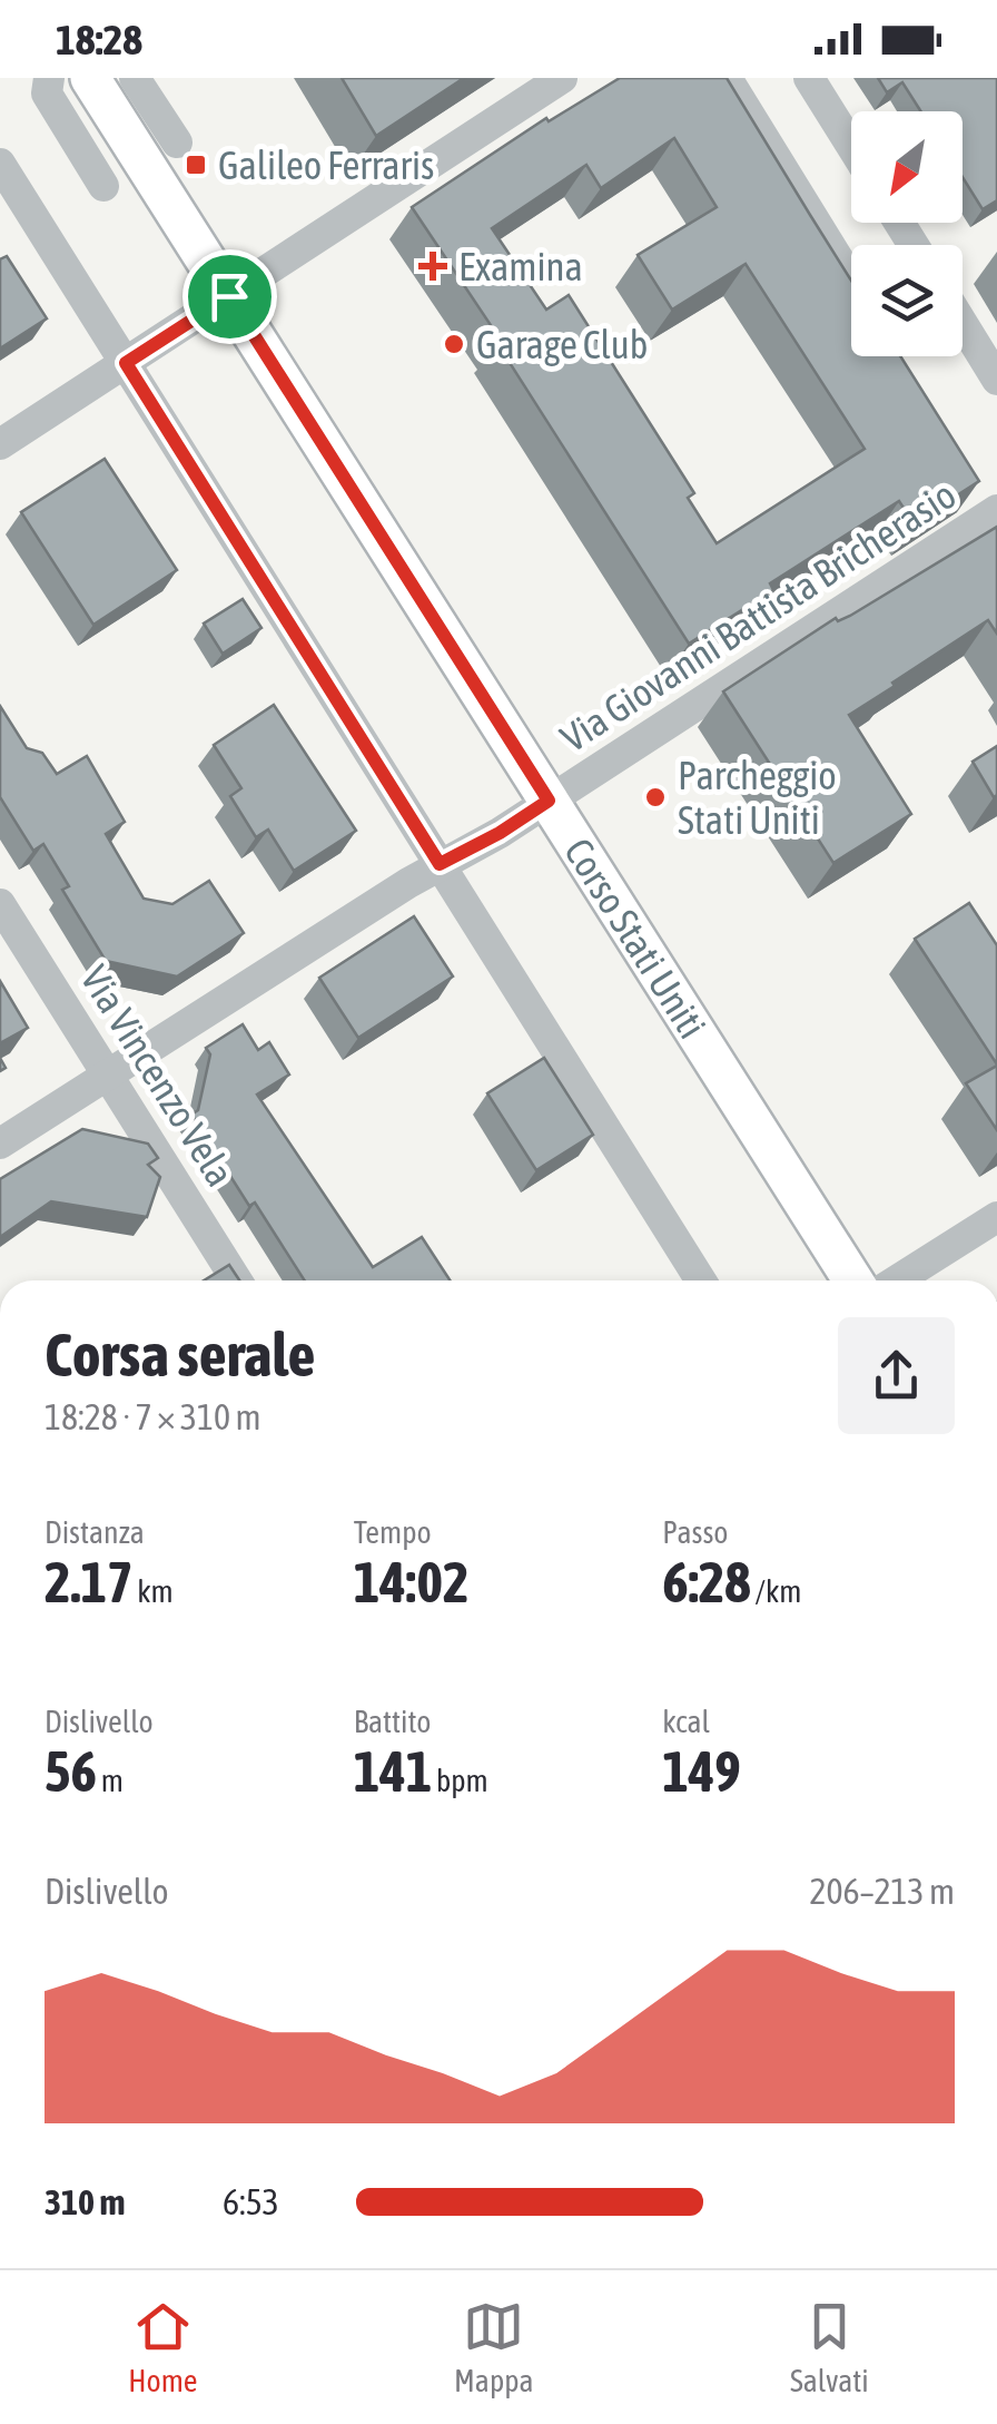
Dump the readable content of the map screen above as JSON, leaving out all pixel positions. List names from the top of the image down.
{
  "streets": {
    "main road": ["Corso Stati Uniti"],
    "street": ["Via Giovanni Battista Bricherasio", "Via Vincenzo Vela"]
  },
  "crossings": [
    ["Via Giovanni Battista Bricherasio", "Corso Stati Uniti"],
    ["Via Giovanni Battista Bricherasio", "Via Vincenzo Vela"]
  ],
  "places": {
    "transit": ["Galileo Ferraris"],
    "health": ["Examina"],
    "other": ["Garage Club", "Parcheggio Stati Uniti"]
  },
  "north": "bottom left",
  "page": {
    "status": "18:28",
    "heading": ["Corsa serale", "18:28 · 7 × 310 m"],
    "stats": [
      ["Distanza", "2.17 km"],
      ["Tempo", "14:02"],
      ["Passo", "6:28 /km"],
      ["Dislivello", "56 m"],
      ["Battito", "141 bpm"],
      ["kcal", "149"]
    ],
    "chart": ["Dislivello", "206–213 m"],
    "list": [
      {
        "name": "310 m",
        "note": "6:53"
      }
    ],
    "tabs": ["Home", "Mappa", "Salvati"]
  }
}
